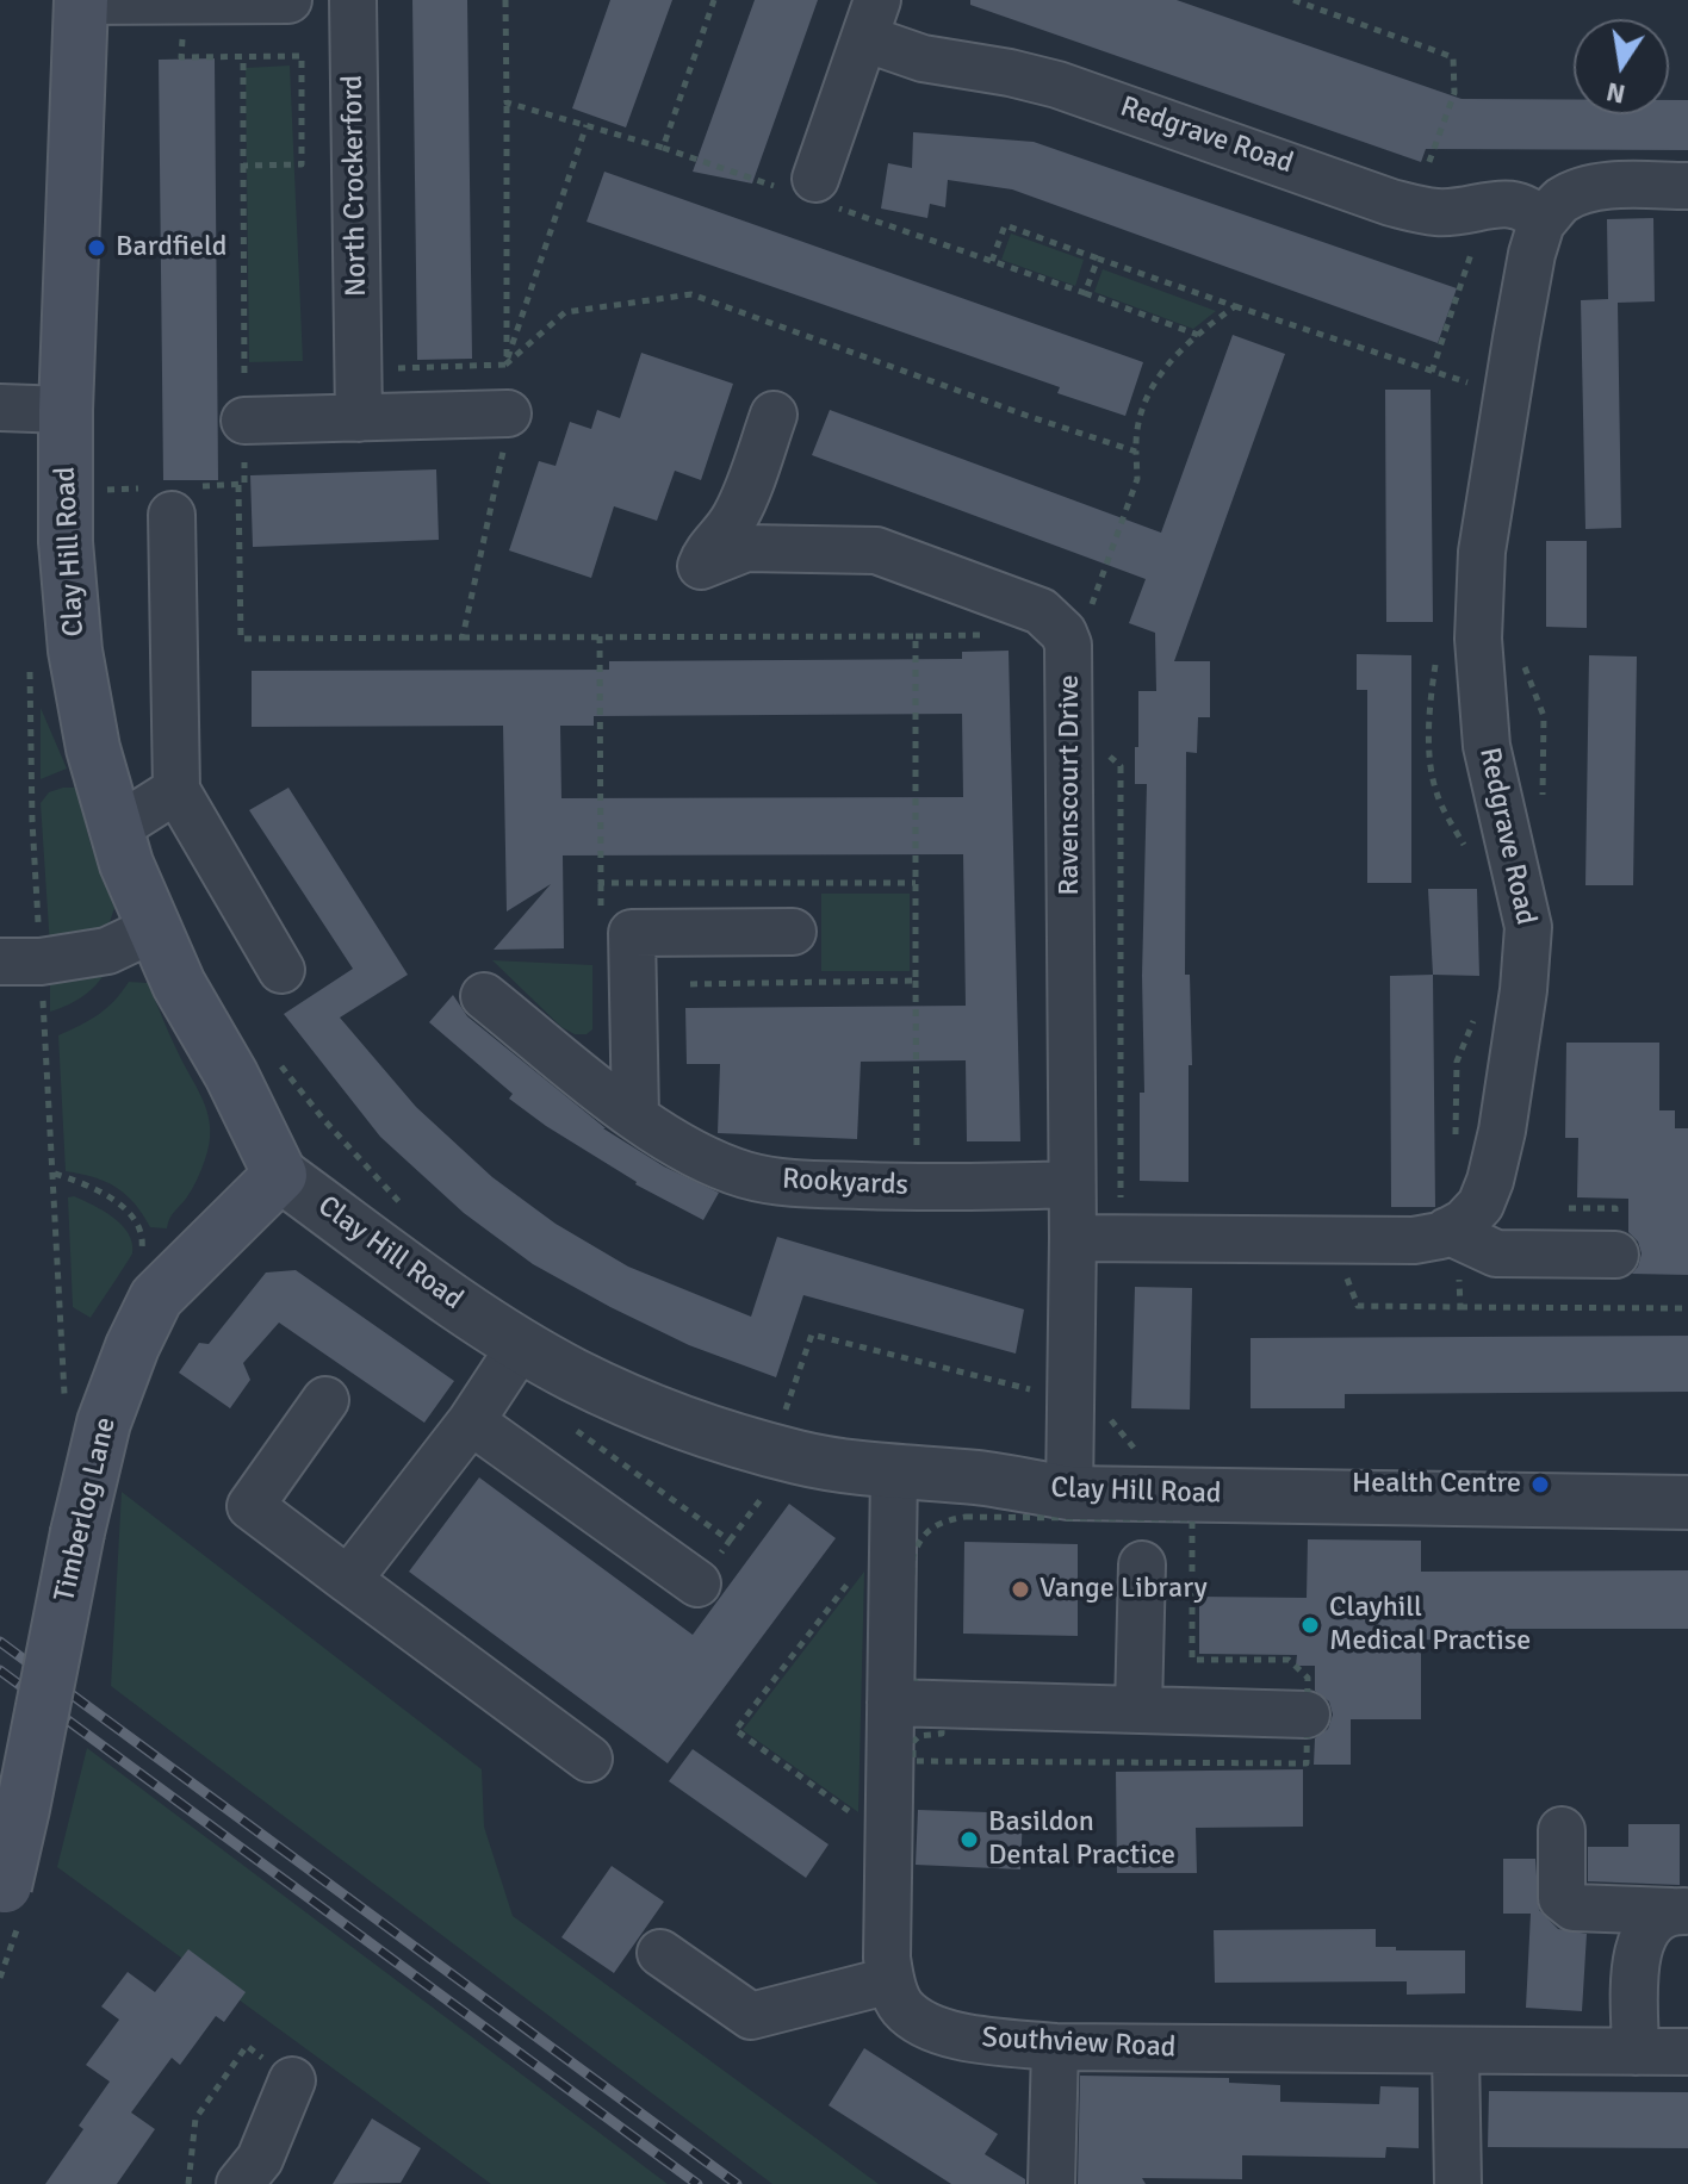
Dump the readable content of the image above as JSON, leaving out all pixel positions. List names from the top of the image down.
{
  "streets": {
    "main road": ["Clay Hill Road", "Timberlog Lane"],
    "street": [
      "Redgrave Road",
      "North Crockerford",
      "Ravenscourt Drive",
      "Rookyards",
      "Southview Road"
    ]
  },
  "crossings": [
    ["Redgrave Road", "Ravenscourt Drive"],
    ["Clay Hill Road", "Ravenscourt Drive"],
    ["Clay Hill Road", "Timberlog Lane"],
    ["Clay Hill Road", "Southview Road"],
    ["Ravenscourt Drive", "Rookyards"]
  ],
  "places": [
    "Bardfield",
    "Health Centre",
    "Vange Library",
    "Clayhill Medical Practise",
    "Basildon Dental Practice"
  ],
  "north": "bottom"
}
